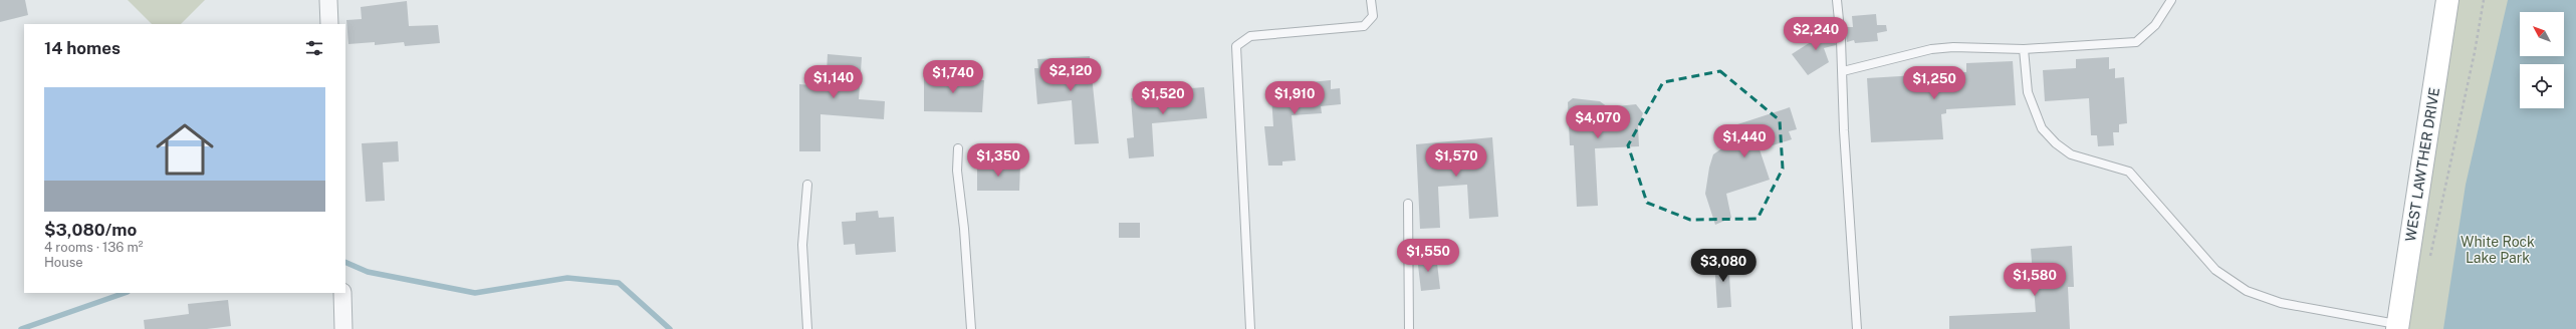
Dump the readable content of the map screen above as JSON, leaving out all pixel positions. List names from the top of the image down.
{
  "streets": {
    "street": ["WEST LAWTHER DRIVE"]
  },
  "parks": ["White Rock Lake Park"],
  "north": "top left",
  "page": {
    "price": [
      "$2,240",
      "$2,120",
      "$1,740",
      "$1,140",
      "$1,250",
      "$1,520",
      "$1,910",
      "$4,070",
      "$1,440",
      "$1,350",
      "$1,570",
      "$1,550",
      "$3,080",
      "$1,580"
    ],
    "heading": "14 homes",
    "list": [
      {
        "name": "$3,080/mo",
        "note": "4 rooms · 136 m² · House"
      }
    ]
  }
}
